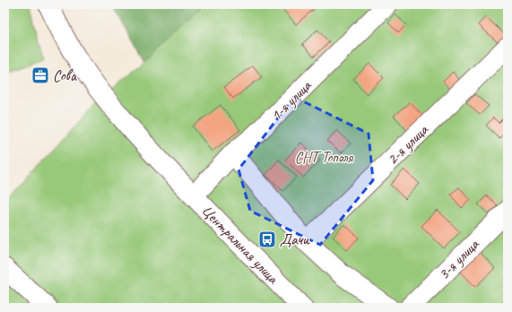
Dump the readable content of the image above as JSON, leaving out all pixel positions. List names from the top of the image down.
{
  "streets": {
    "street": [
      "1-я улица",
      "2-я улица",
      "Центральная улица",
      "3-я улица"
    ]
  },
  "crossings": [
    ["1-я улица", "Центральная улица"]
  ],
  "parks": ["СНТ Тополя"],
  "places": {
    "office": ["Сова"],
    "bus stop": ["Дачи"]
  }
}
